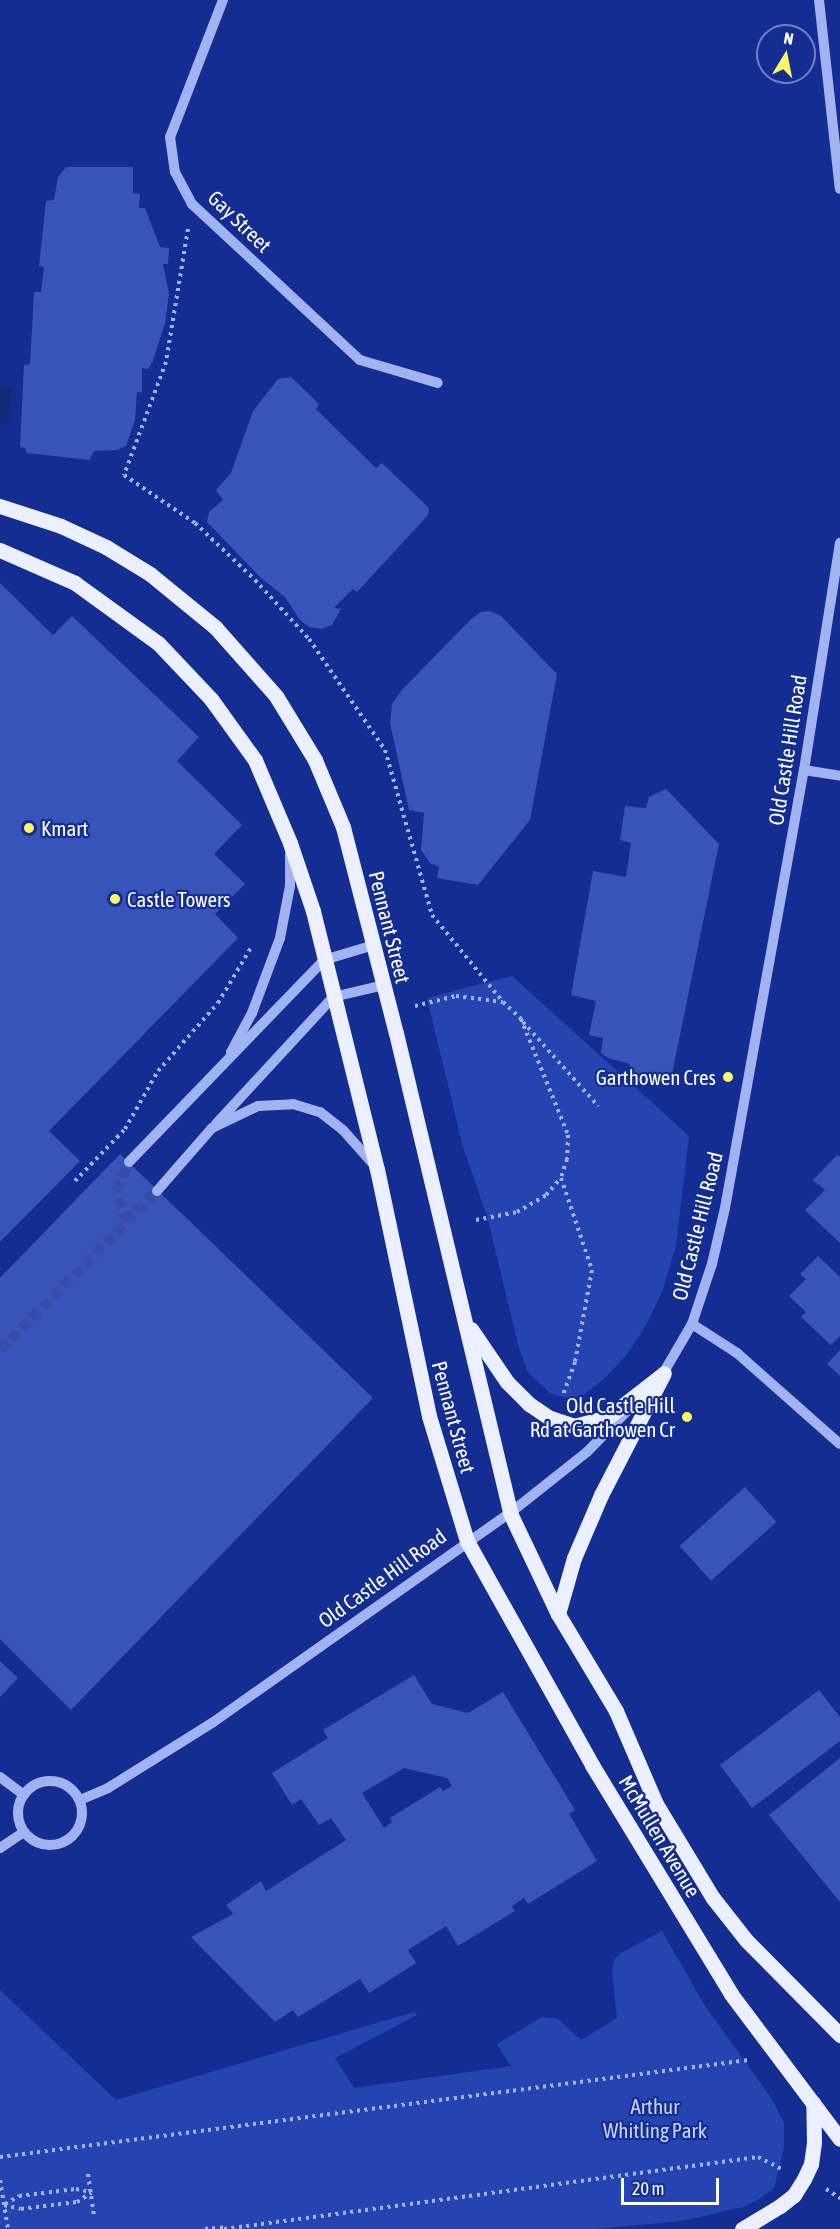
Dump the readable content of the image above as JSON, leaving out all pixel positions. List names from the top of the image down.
{
  "streets": {
    "main road": ["Pennant Street", "McMullen Avenue"],
    "street": ["Gay Street", "Old Castle Hill Road"]
  },
  "crossings": [
    ["Old Castle Hill Road", "Pennant Street"],
    ["Old Castle Hill Road", "McMullen Avenue"],
    ["Pennant Street", "McMullen Avenue"]
  ],
  "parks": ["Arthur Whitling Park"],
  "places": [
    "Kmart",
    "Castle Towers",
    "Garthowen Cres",
    "Old Castle Hill Rd at Garthowen Cr"
  ],
  "scale_bar": "20 m",
  "north": "top"
}
